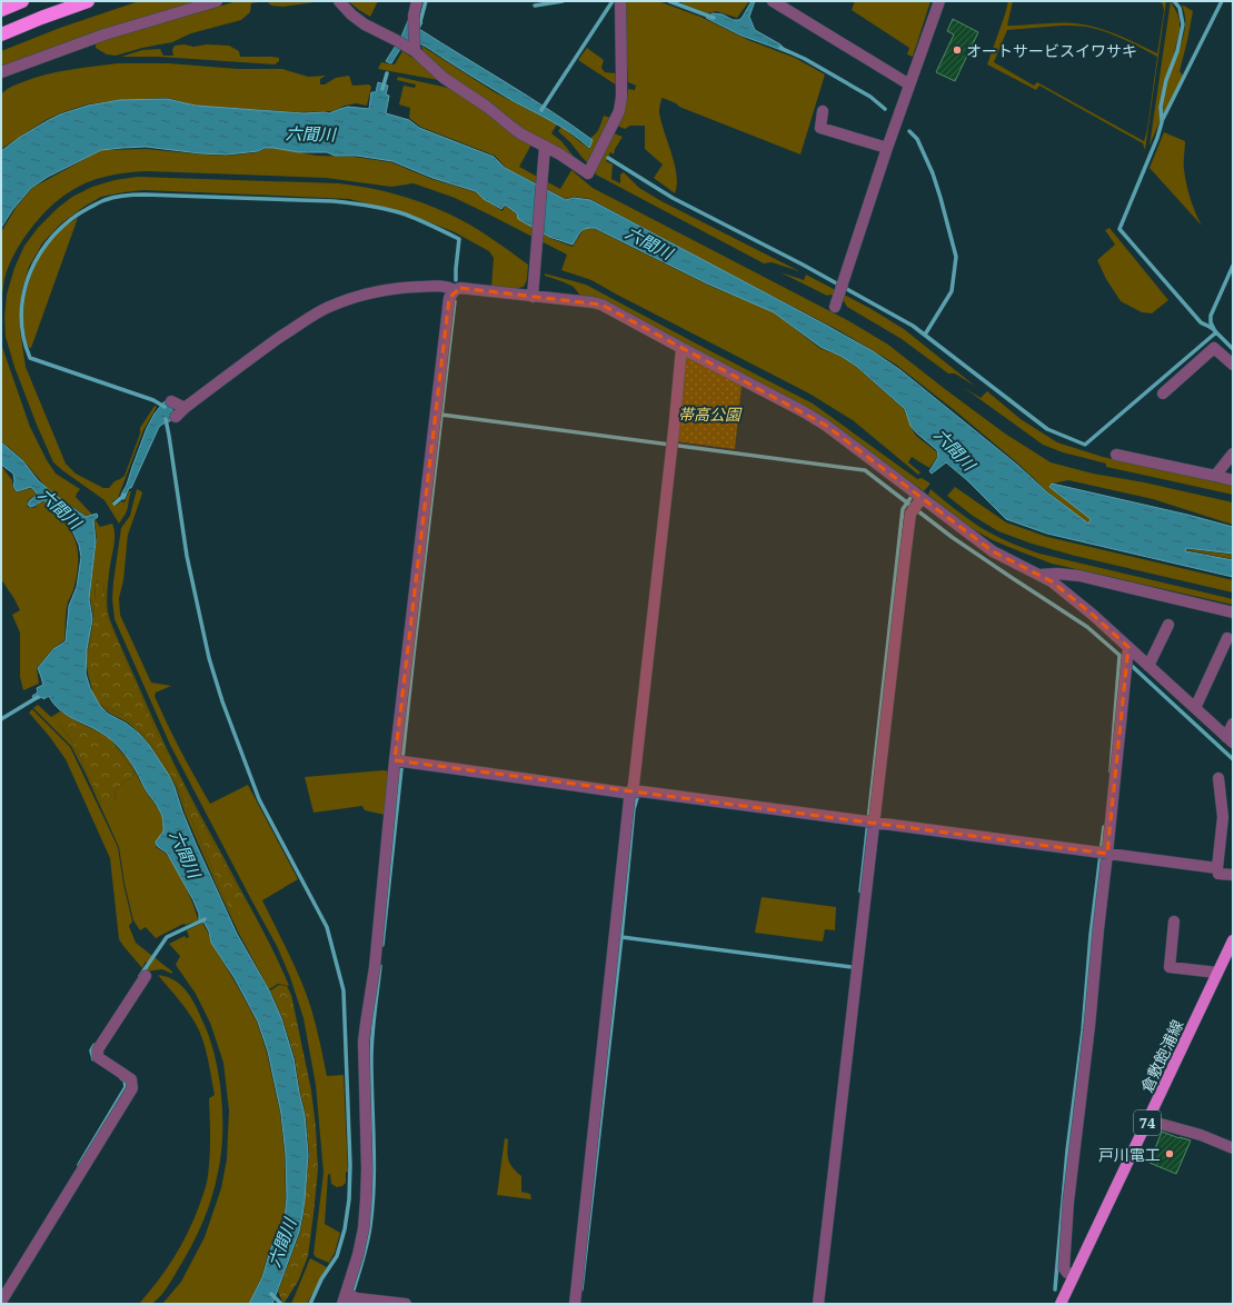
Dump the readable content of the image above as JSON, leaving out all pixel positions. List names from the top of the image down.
{
  "streets": {
    "main road": ["倉敷飽浦線", "74"]
  },
  "water": ["六間川"],
  "parks": ["帯高公園"],
  "places": ["オートサービスイワサキ", "戸川電工"]
}
